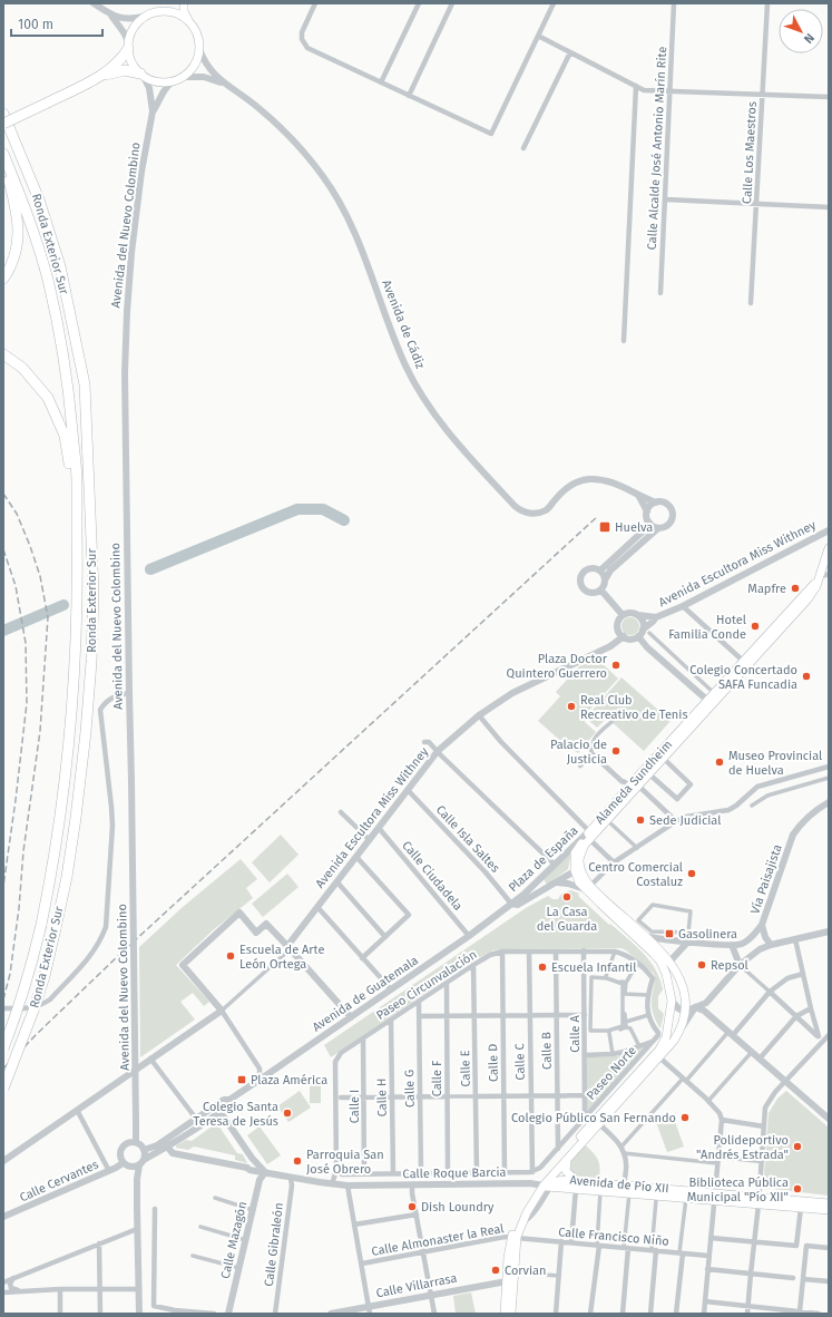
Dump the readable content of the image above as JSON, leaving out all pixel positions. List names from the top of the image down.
{
  "streets": {
    "highway": ["Ronda Exterior Sur"],
    "main road": ["Alameda Sundheim", "Avenida de Pío XII"],
    "street": [
      "Calle Alcalde José Antonio Marín Rite",
      "Calle Los Maestros",
      "Avenida del Nuevo Colombino",
      "Avenida de Cádiz",
      "Avenida Escultora Miss Withney",
      "Calle Isla Saltes",
      "Plaza de España",
      "Calle Ciudadela",
      "Vía Paisajista",
      "Paseo Circunvalación",
      "Avenida de Guatemala",
      "Calle A",
      "Calle B",
      "Calle C",
      "Calle D",
      "Calle E",
      "Paseo Norte",
      "Calle F",
      "Calle G",
      "Calle H",
      "Calle I",
      "Calle Roque Barcia",
      "Calle Cervantes",
      "Calle Francisco Niño",
      "Calle Mazagón",
      "Calle Almonaster la Real",
      "Calle Gibraleón",
      "Calle Villarrasa"
    ]
  },
  "crossings": [
    ["Avenida del Nuevo Colombino", "Avenida de Cádiz"],
    ["Avenida del Nuevo Colombino", "Avenida de Guatemala"],
    ["Avenida del Nuevo Colombino", "Calle Cervantes"],
    ["Avenida Escultora Miss Withney", "Calle Isla Saltes"],
    ["Avenida Escultora Miss Withney", "Calle Ciudadela"],
    ["Alameda Sundheim", "Plaza de España"],
    ["Calle Isla Saltes", "Plaza de España"],
    ["Calle Isla Saltes", "Avenida de Guatemala"],
    ["Plaza de España", "Avenida de Guatemala"],
    ["Calle Ciudadela", "Avenida de Guatemala"],
    ["Paseo Circunvalación", "Calle A"],
    ["Paseo Circunvalación", "Calle B"],
    ["Paseo Circunvalación", "Calle C"],
    ["Paseo Circunvalación", "Calle D"],
    ["Paseo Circunvalación", "Calle E"],
    ["Paseo Circunvalación", "Paseo Norte"],
    ["Paseo Circunvalación", "Calle F"],
    ["Paseo Circunvalación", "Calle G"],
    ["Paseo Circunvalación", "Calle H"],
    ["Paseo Circunvalación", "Calle I"],
    ["Avenida de Guatemala", "Calle Roque Barcia"],
    ["Avenida de Guatemala", "Calle Cervantes"],
    ["Calle A", "Paseo Norte"],
    ["Calle Roque Barcia", "Avenida de Pío XII"],
    ["Calle Roque Barcia", "Calle Mazagón"],
    ["Calle Roque Barcia", "Calle Gibraleón"],
    ["Calle Francisco Niño", "Calle Almonaster la Real"]
  ],
  "places": {
    "transit": ["Huelva", "Gasolinera", "Plaza América"],
    "other": [
      "Mapfre",
      "Hotel Familia Conde",
      "Plaza Doctor Quintero Guerrero",
      "Colegio Concertado SAFA Funcadia",
      "Real Club Recreativo de Tenis",
      "Palacio de Justicia",
      "Museo Provincial de Huelva",
      "Sede Judicial",
      "Centro Comercial Costaluz",
      "La Casa del Guarda",
      "Escuela de Arte León Ortega",
      "Repsol",
      "Escuela Infantil",
      "Colegio Santa Teresa de Jesús",
      "Colegio Público San Fernando",
      "Polideportivo \"Andrés Estrada\"",
      "Parroquia San José Obrero",
      "Biblioteca Pública Municipal \"Pío XII\"",
      "Dish Loundry",
      "Corvian"
    ]
  },
  "scale_bar": "100 m",
  "north": "bottom right"
}
